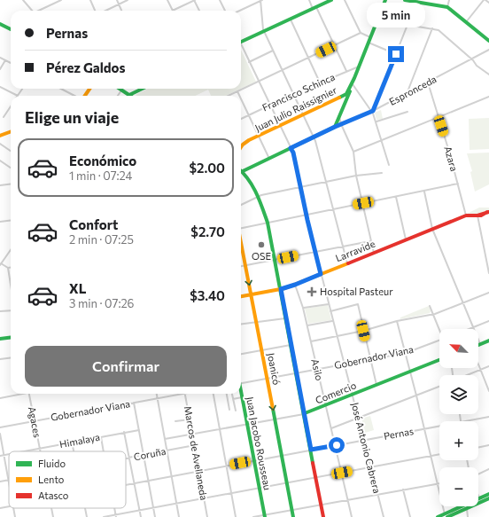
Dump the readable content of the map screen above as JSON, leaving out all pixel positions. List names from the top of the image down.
{
  "streets": {
    "street": [
      "Espronceda",
      "Francisco Schinca",
      "Juan Julio Raissignier",
      "Azara",
      "Larravide",
      "Gobernador Viana",
      "Joanicó",
      "Asilo",
      "Comercio",
      "Agaces",
      "Pernas",
      "Himalaya",
      "Juan Jacobo Rousseau",
      "José Antonio Cabrera",
      "Marcos de Avellaneda",
      "Coruña"
    ]
  },
  "crossings": [
    ["Espronceda", "Azara"],
    ["Francisco Schinca", "José Antonio Cabrera"],
    ["Juan Julio Raissignier", "José Antonio Cabrera"],
    ["Azara", "Larravide"],
    ["Larravide", "Joanicó"],
    ["Larravide", "Asilo"],
    ["Larravide", "José Antonio Cabrera"],
    ["Gobernador Viana", "Joanicó"],
    ["Gobernador Viana", "Asilo"],
    ["Gobernador Viana", "Agaces"],
    ["Gobernador Viana", "José Antonio Cabrera"],
    ["Joanicó", "Comercio"],
    ["Joanicó", "Pernas"],
    ["Asilo", "Comercio"],
    ["Asilo", "Pernas"],
    ["Comercio", "Juan Jacobo Rousseau"],
    ["Comercio", "José Antonio Cabrera"],
    ["Comercio", "Marcos de Avellaneda"],
    ["Agaces", "Himalaya"],
    ["Pernas", "Juan Jacobo Rousseau"],
    ["Pernas", "José Antonio Cabrera"],
    ["Pernas", "Marcos de Avellaneda"],
    ["Marcos de Avellaneda", "Coruña"]
  ],
  "places": {
    "other": ["OSE"],
    "health": ["Hospital Pasteur"]
  },
  "legend": ["Fluido", "Lento", "Atasco"],
  "north": "top left",
  "page": {
    "bubble": "5 min",
    "banner": ["Pernas", "Pérez Galdos"],
    "heading": "Elige un viaje",
    "list": [
      {
        "name": "Económico",
        "note": "1 min · 07:24",
        "value": "$2.00"
      },
      {
        "name": "Confort",
        "note": "2 min · 07:25",
        "value": "$2.70"
      },
      {
        "name": "XL",
        "note": "3 min · 07:26",
        "value": "$3.40"
      }
    ],
    "map_buttons": ["+", "−"],
    "buttons": "Confirmar"
  }
}
